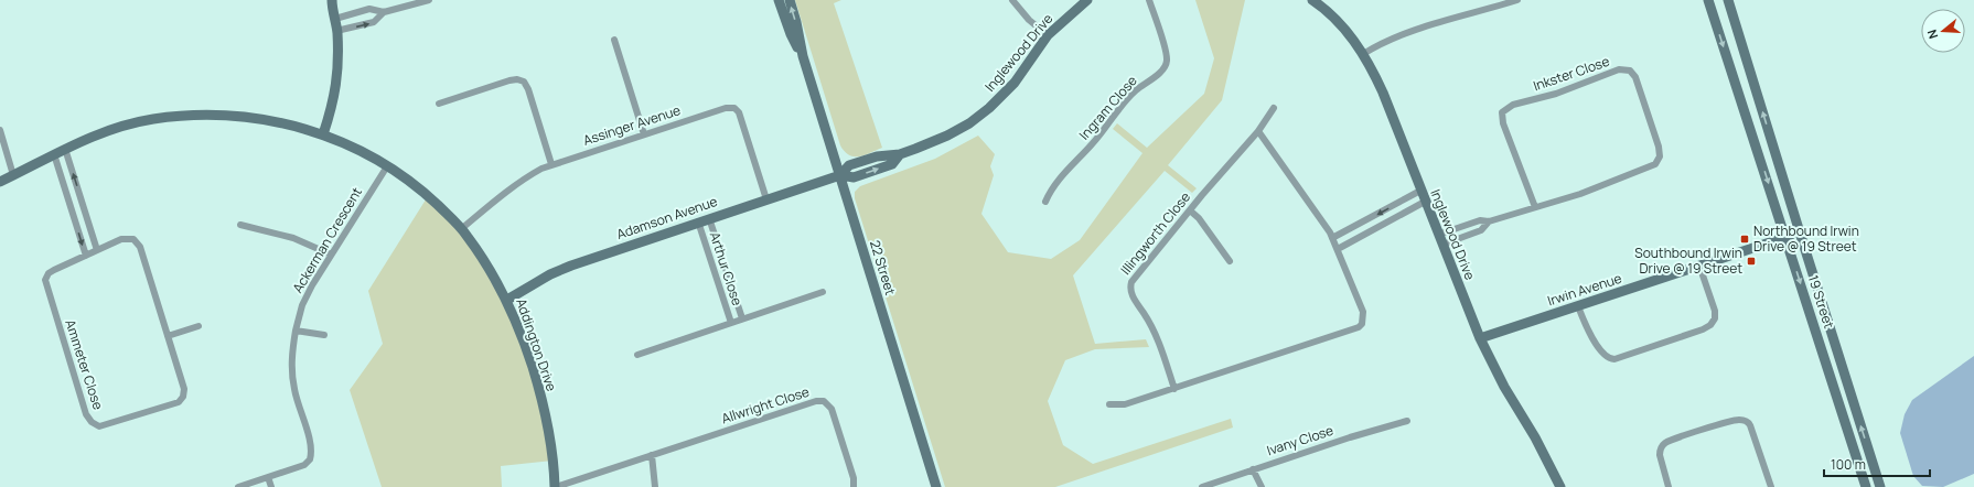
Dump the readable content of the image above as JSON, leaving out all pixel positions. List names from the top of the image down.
{
  "streets": {
    "street": [
      "Inglewood Drive",
      "Inkster Close",
      "Ingram Close",
      "Assinger Avenue",
      "Adamson Avenue",
      "Illingworth Close",
      "Ackerman Crescent",
      "22 Street",
      "Arthur Close",
      "Irwin Avenue",
      "19 Street",
      "Addington Drive",
      "Ammeter Close",
      "Allwright Close",
      "Ivany Close"
    ]
  },
  "crossings": [
    ["Inglewood Drive", "Inkster Close"],
    ["Inglewood Drive", "Adamson Avenue"],
    ["Inglewood Drive", "22 Street"],
    ["Inglewood Drive", "Irwin Avenue"],
    ["Assinger Avenue", "Adamson Avenue"],
    ["Assinger Avenue", "Addington Drive"],
    ["Adamson Avenue", "22 Street"],
    ["Adamson Avenue", "Arthur Close"],
    ["Adamson Avenue", "Addington Drive"],
    ["Ackerman Crescent", "Addington Drive"],
    ["Irwin Avenue", "19 Street"],
    ["Addington Drive", "Allwright Close"]
  ],
  "places": {
    "transit": ["Northbound Irwin Drive @ 19 Street", "Southbound Irwin Drive @ 19 Street"]
  },
  "scale_bar": "100 m",
  "north": "left"
}
